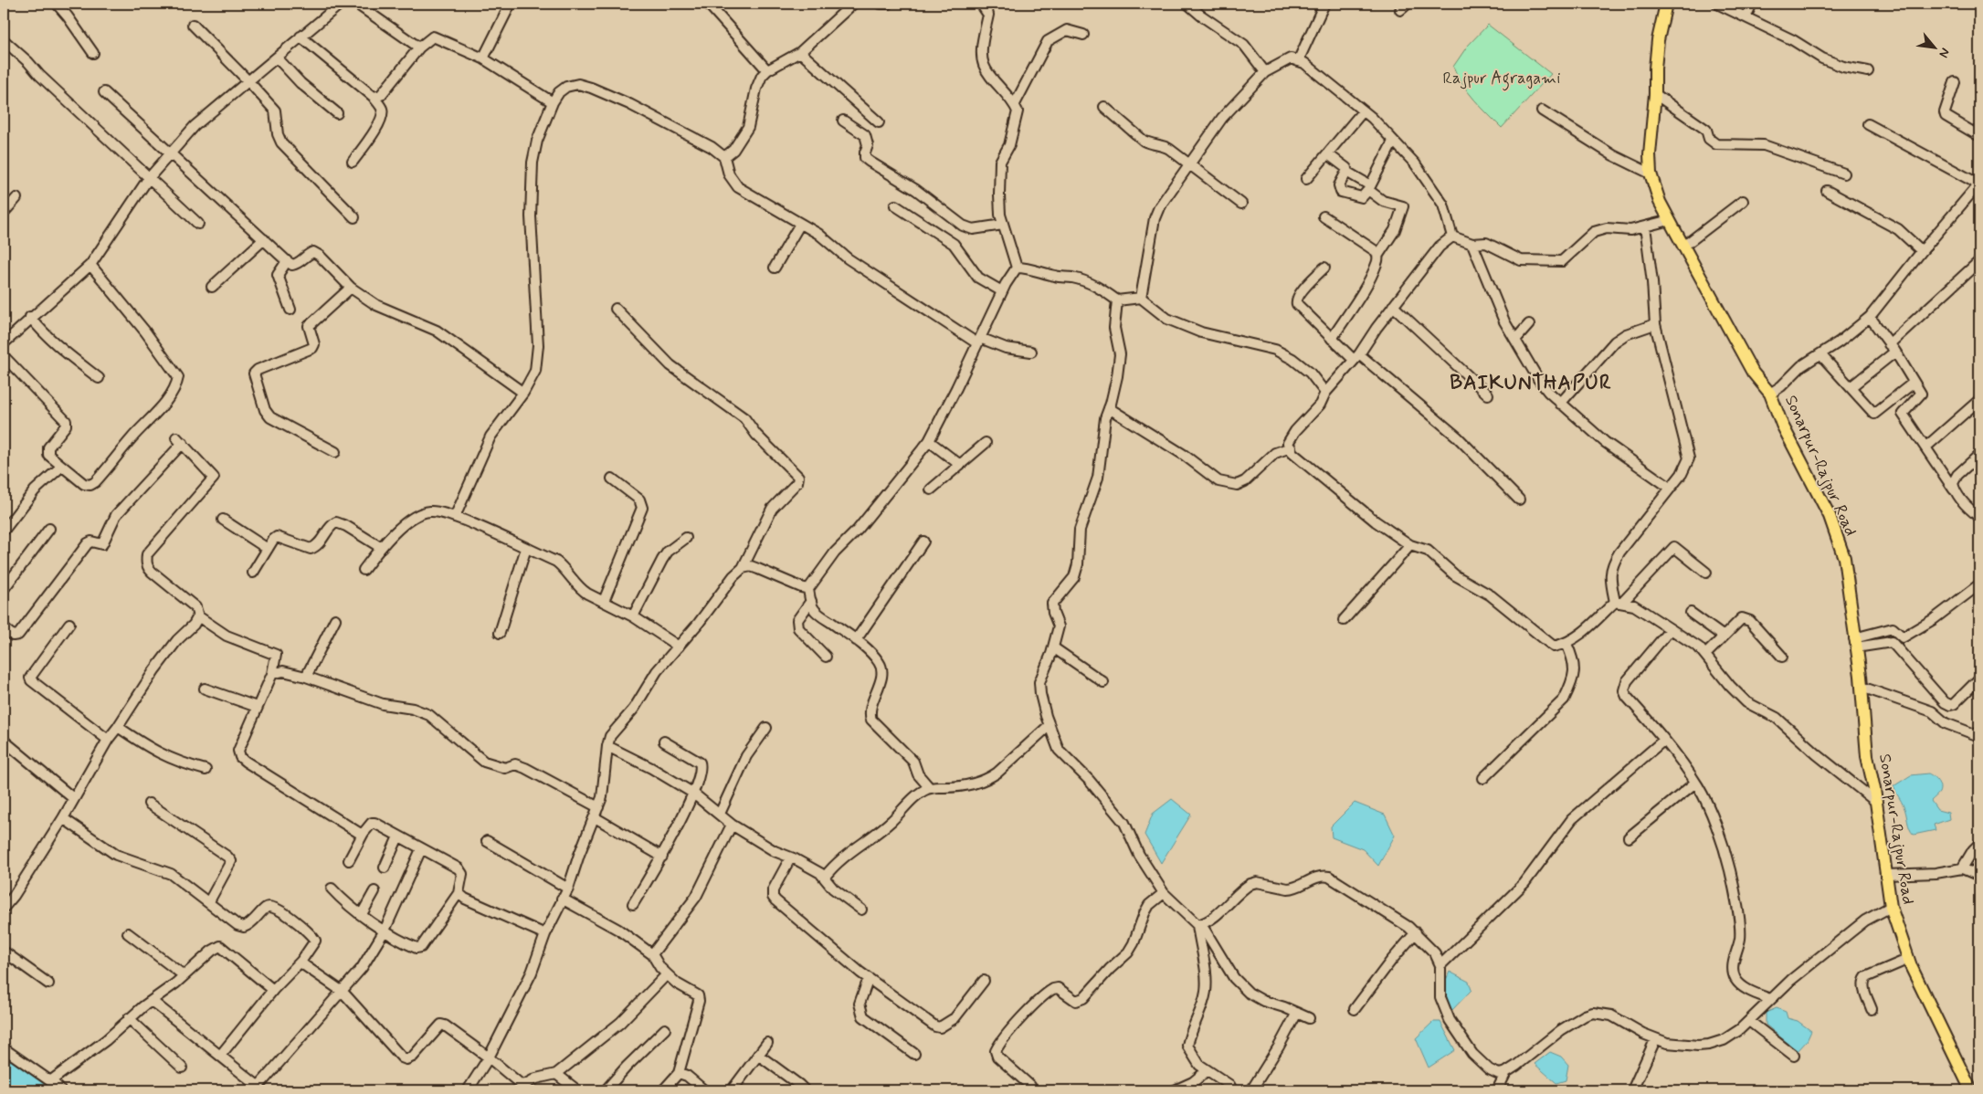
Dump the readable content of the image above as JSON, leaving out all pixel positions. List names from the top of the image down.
{
  "streets": {
    "main road": ["Sonarpur-Rajpur Road"]
  },
  "districts": ["BAIKUNTHAPUR"],
  "parks": ["Rajpur Agragami"],
  "north": "bottom right"
}
